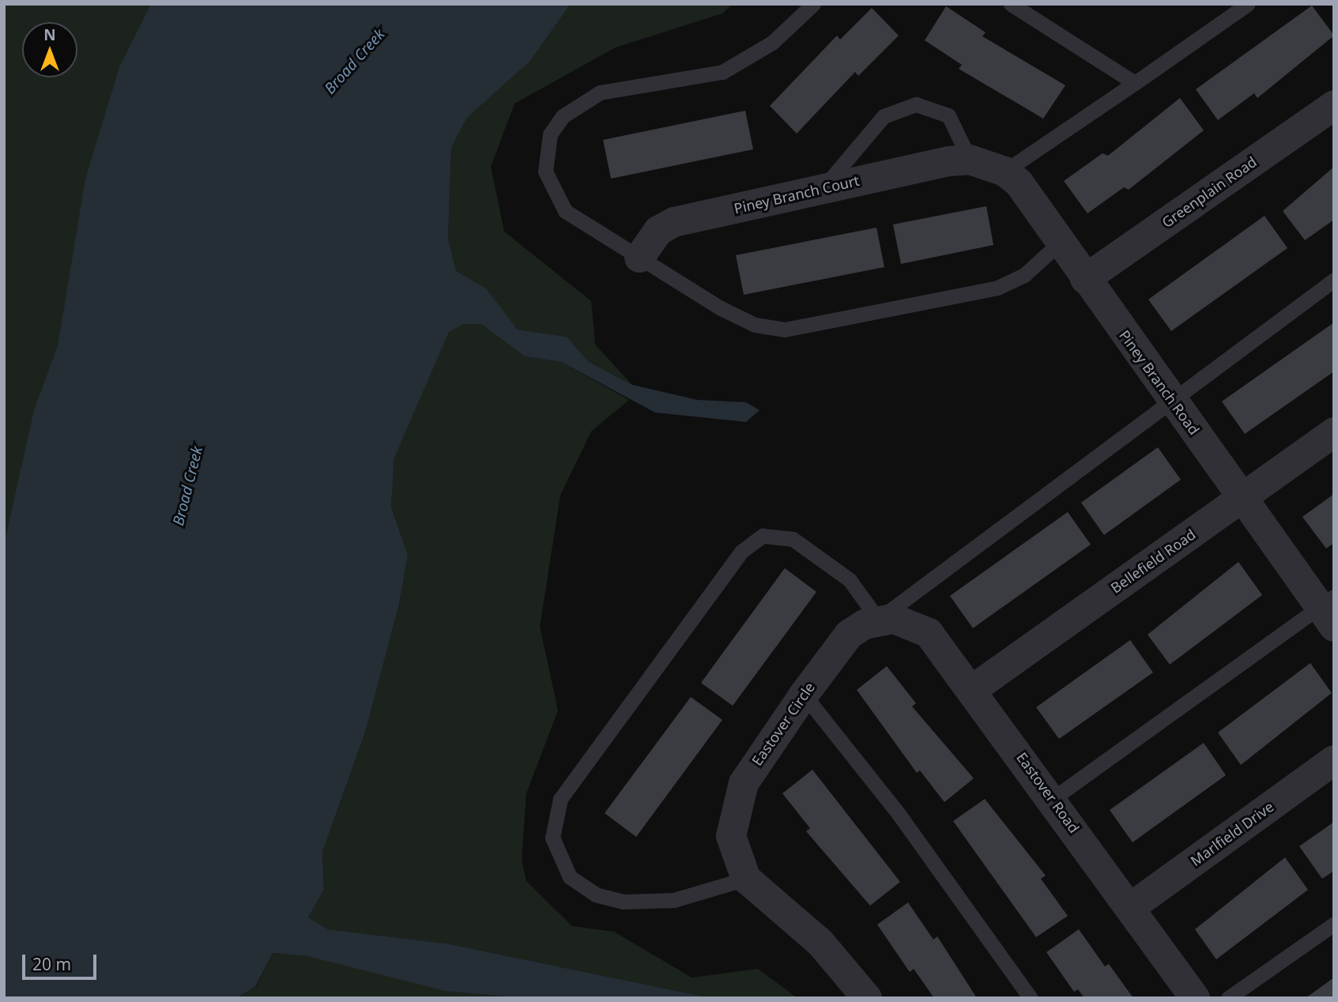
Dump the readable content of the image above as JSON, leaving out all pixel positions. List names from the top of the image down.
{
  "streets": {
    "street": [
      "Greenplain Road",
      "Piney Branch Court",
      "Piney Branch Road",
      "Bellefield Road",
      "Eastover Circle",
      "Eastover Road",
      "Marlfield Drive"
    ]
  },
  "crossings": [
    ["Greenplain Road", "Piney Branch Road"],
    ["Piney Branch Court", "Piney Branch Road"],
    ["Piney Branch Road", "Bellefield Road"],
    ["Bellefield Road", "Eastover Road"],
    ["Eastover Circle", "Eastover Road"],
    ["Eastover Road", "Marlfield Drive"]
  ],
  "water": ["Broad Creek"],
  "scale_bar": "20 m",
  "north": "top"
}
